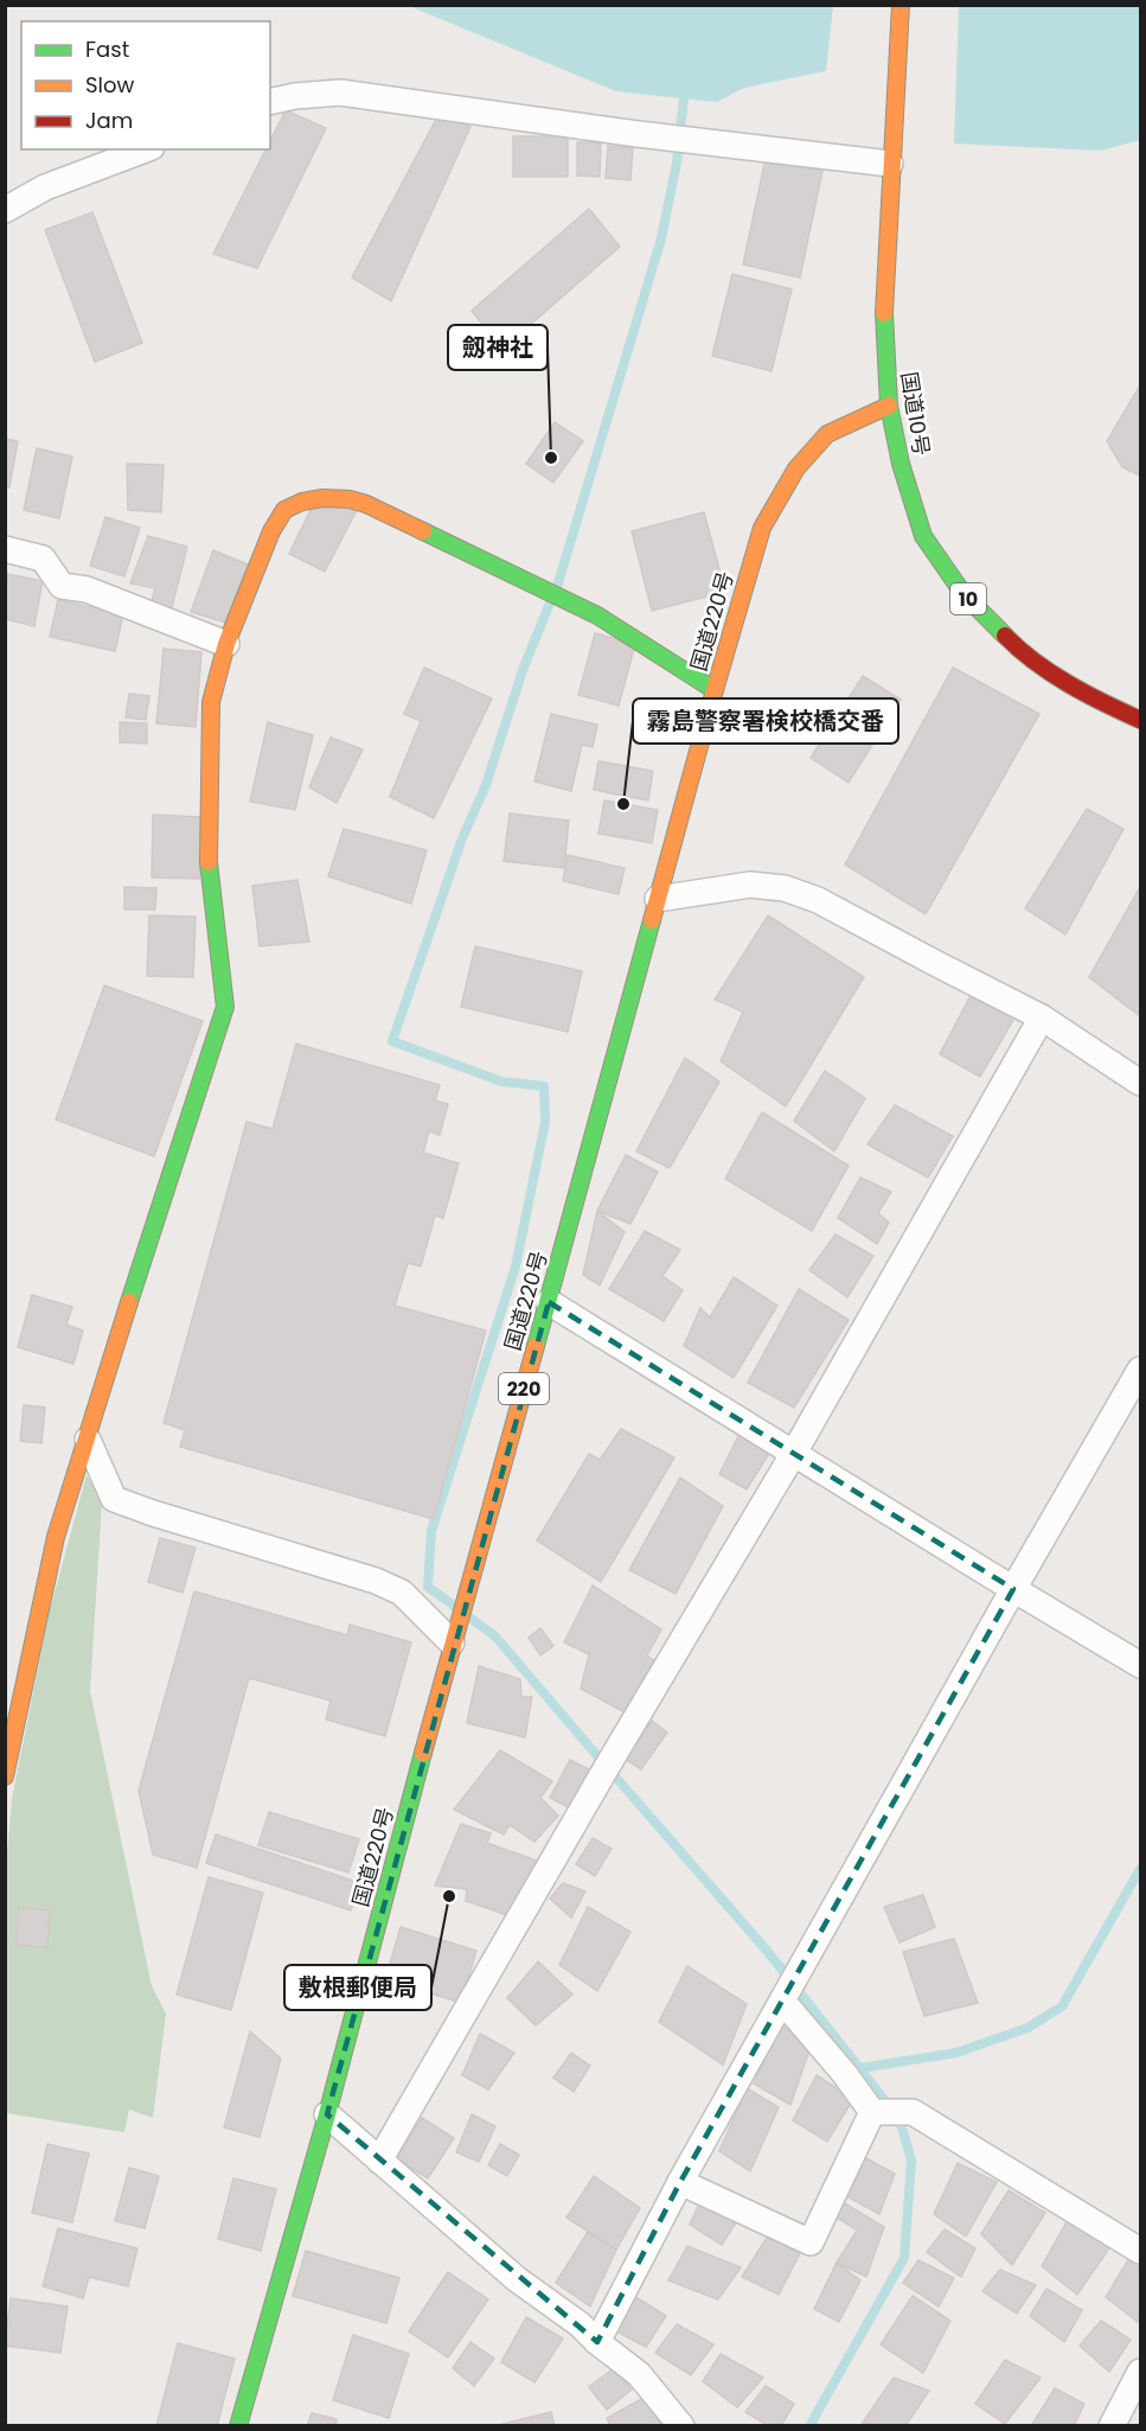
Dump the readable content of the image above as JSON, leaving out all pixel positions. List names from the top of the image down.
{
  "streets": {
    "main road": [
      "国道10号",
      "10",
      "国道220号",
      "220"
    ]
  },
  "crossings": [
    ["国道10号", "国道220号"]
  ],
  "places": ["劔神社", "霧島警察署検校橋交番", "敷根郵便局"],
  "legend": ["Fast", "Slow", "Jam"]
}
